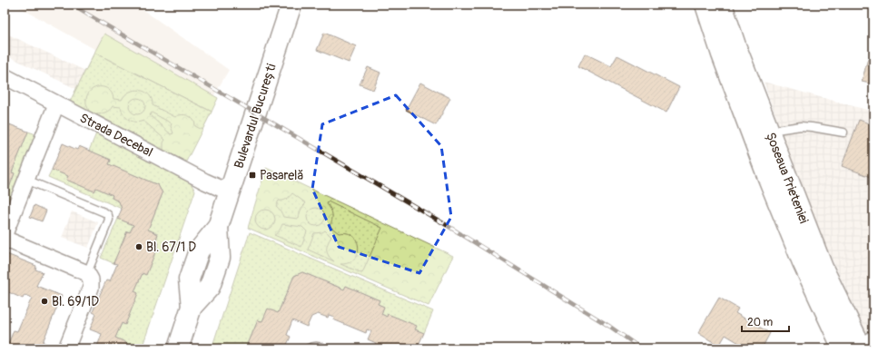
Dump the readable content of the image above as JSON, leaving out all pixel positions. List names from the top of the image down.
{
  "streets": {
    "main road": ["Bulevardul București", "Șoseaua Prieteniei"],
    "street": ["Strada Decebal"]
  },
  "crossings": [
    ["Bulevardul București", "Strada Decebal"]
  ],
  "places": {
    "transit": ["Pasarelă"],
    "other": ["Bl. 67/1 D", "Bl. 69/1D"]
  },
  "scale_bar": "20 m"
}
